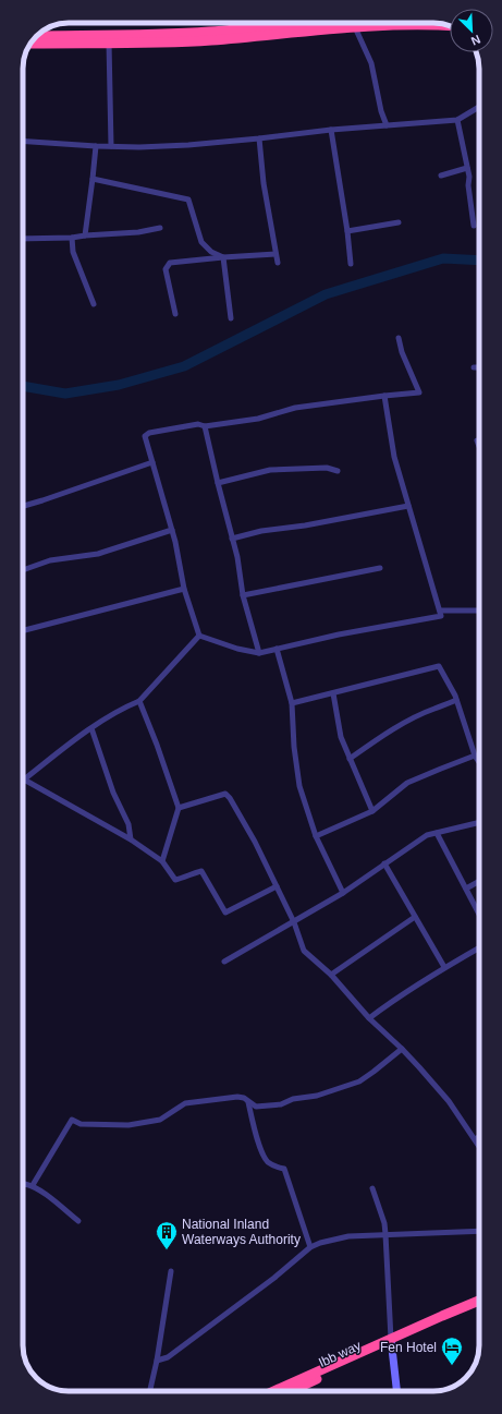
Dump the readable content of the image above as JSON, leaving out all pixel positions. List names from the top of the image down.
{
  "streets": {
    "highway": ["Ibb way"]
  },
  "places": {
    "building": ["National Inland Waterways Authority"],
    "hotel": ["Fen Hotel"]
  },
  "north": "bottom right"
}
